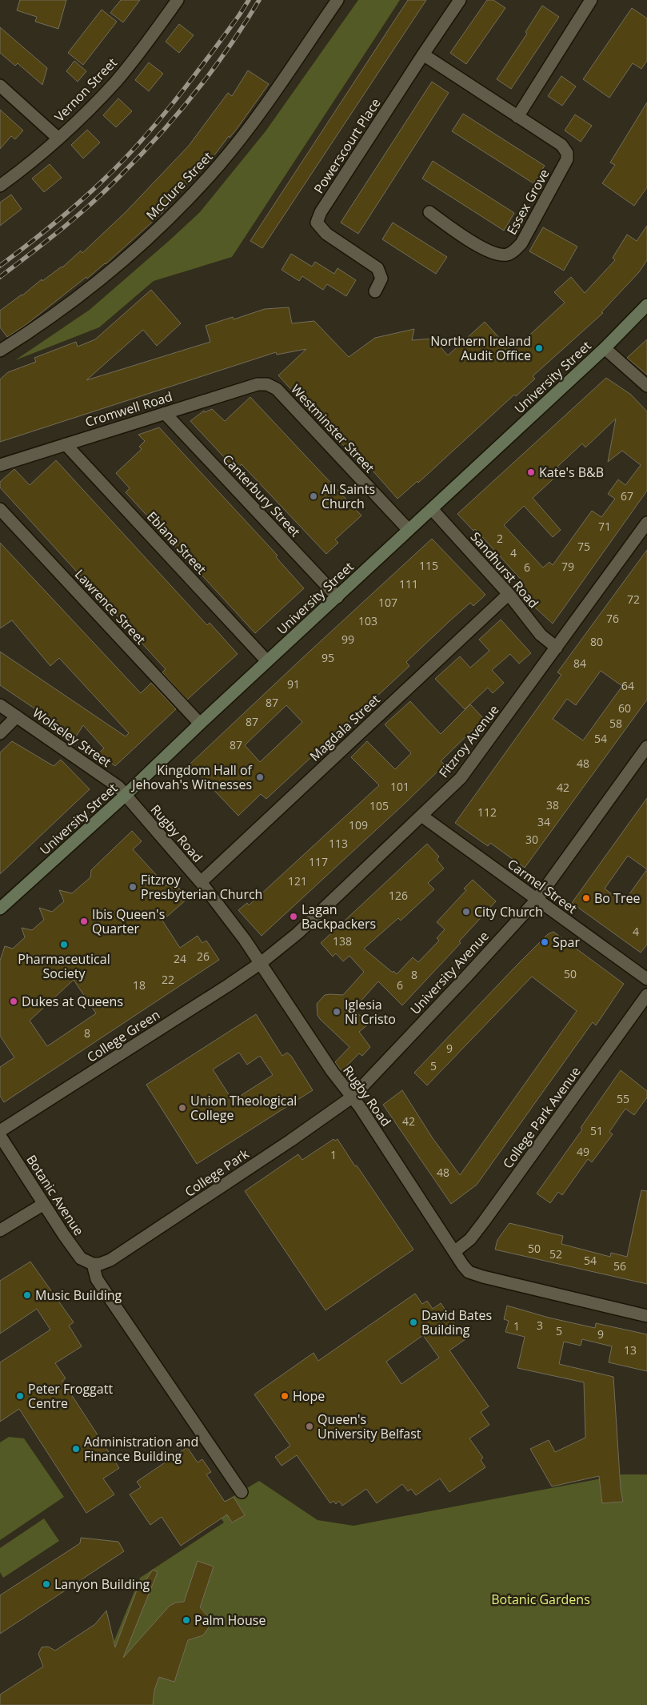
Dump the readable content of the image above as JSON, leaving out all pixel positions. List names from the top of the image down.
{
  "streets": {
    "street": [
      "Vernon Street",
      "Powerscourt Place",
      "McClure Street",
      "Essex Grove",
      "University Street",
      "Cromwell Road",
      "Westminster Street",
      "Canterbury Street",
      "Eblana Street",
      "Sandhurst Road",
      "Lawrence Street",
      "Magdala Street",
      "Wolseley Street",
      "Fitzroy Avenue",
      "Rugby Road",
      "Carmel Street",
      "University Avenue",
      "College Green",
      "College Park Avenue",
      "College Park",
      "Botanic Avenue"
    ]
  },
  "crossings": [
    ["Powerscourt Place", "Essex Grove"],
    ["University Street", "Westminster Street"],
    ["University Street", "Canterbury Street"],
    ["University Street", "Eblana Street"],
    ["University Street", "Sandhurst Road"],
    ["University Street", "Lawrence Street"],
    ["University Street", "Wolseley Street"],
    ["University Street", "Rugby Road"],
    ["Cromwell Road", "Westminster Street"],
    ["Cromwell Road", "Canterbury Street"],
    ["Cromwell Road", "Eblana Street"],
    ["Sandhurst Road", "Magdala Street"],
    ["Sandhurst Road", "Fitzroy Avenue"],
    ["Magdala Street", "Rugby Road"],
    ["Wolseley Street", "Rugby Road"],
    ["Fitzroy Avenue", "Rugby Road"],
    ["Fitzroy Avenue", "Carmel Street"],
    ["Fitzroy Avenue", "College Green"],
    ["Rugby Road", "University Avenue"],
    ["Rugby Road", "College Green"],
    ["Rugby Road", "College Park Avenue"],
    ["Rugby Road", "College Park"],
    ["Carmel Street", "University Avenue"],
    ["University Avenue", "College Park"],
    ["College Park", "Botanic Avenue"]
  ],
  "parks": ["Botanic Gardens"],
  "places": [
    "Northern Ireland Audit Office",
    "Kate's B&B",
    "All Saints Church",
    "Kingdom Hall of Jehovah's Witnesses",
    "Fitzroy Presbyterian Church",
    "Bo Tree",
    "City Church",
    "Lagan Backpackers",
    "Ibis Queen's Quarter",
    "Spar",
    "Pharmaceutical Society",
    "Dukes at Queens",
    "Iglesia Ni Cristo",
    "Union Theological College",
    "Music Building",
    "David Bates Building",
    "Peter Froggatt Centre",
    "Hope",
    "Queen's University Belfast",
    "Administration and Finance Building",
    "Lanyon Building",
    "Palm House"
  ],
  "house_numbers": [
    "67",
    "71",
    "2",
    "75",
    "4",
    "115",
    "79",
    "6",
    "111",
    "72",
    "107",
    "76",
    "103",
    "99",
    "80",
    "95",
    "84",
    "91",
    "64",
    "87",
    "60",
    "87",
    "58",
    "54",
    "87",
    "48",
    "101",
    "42",
    "38",
    "105",
    "112",
    "34",
    "109",
    "30",
    "113",
    "117",
    "121",
    "126",
    "4",
    "138",
    "26",
    "24",
    "50",
    "8",
    "22",
    "18",
    "6",
    "8",
    "9",
    "5",
    "55",
    "42",
    "51",
    "49",
    "1",
    "48",
    "50",
    "52",
    "54",
    "56",
    "3",
    "1",
    "5",
    "9",
    "13"
  ]
}
